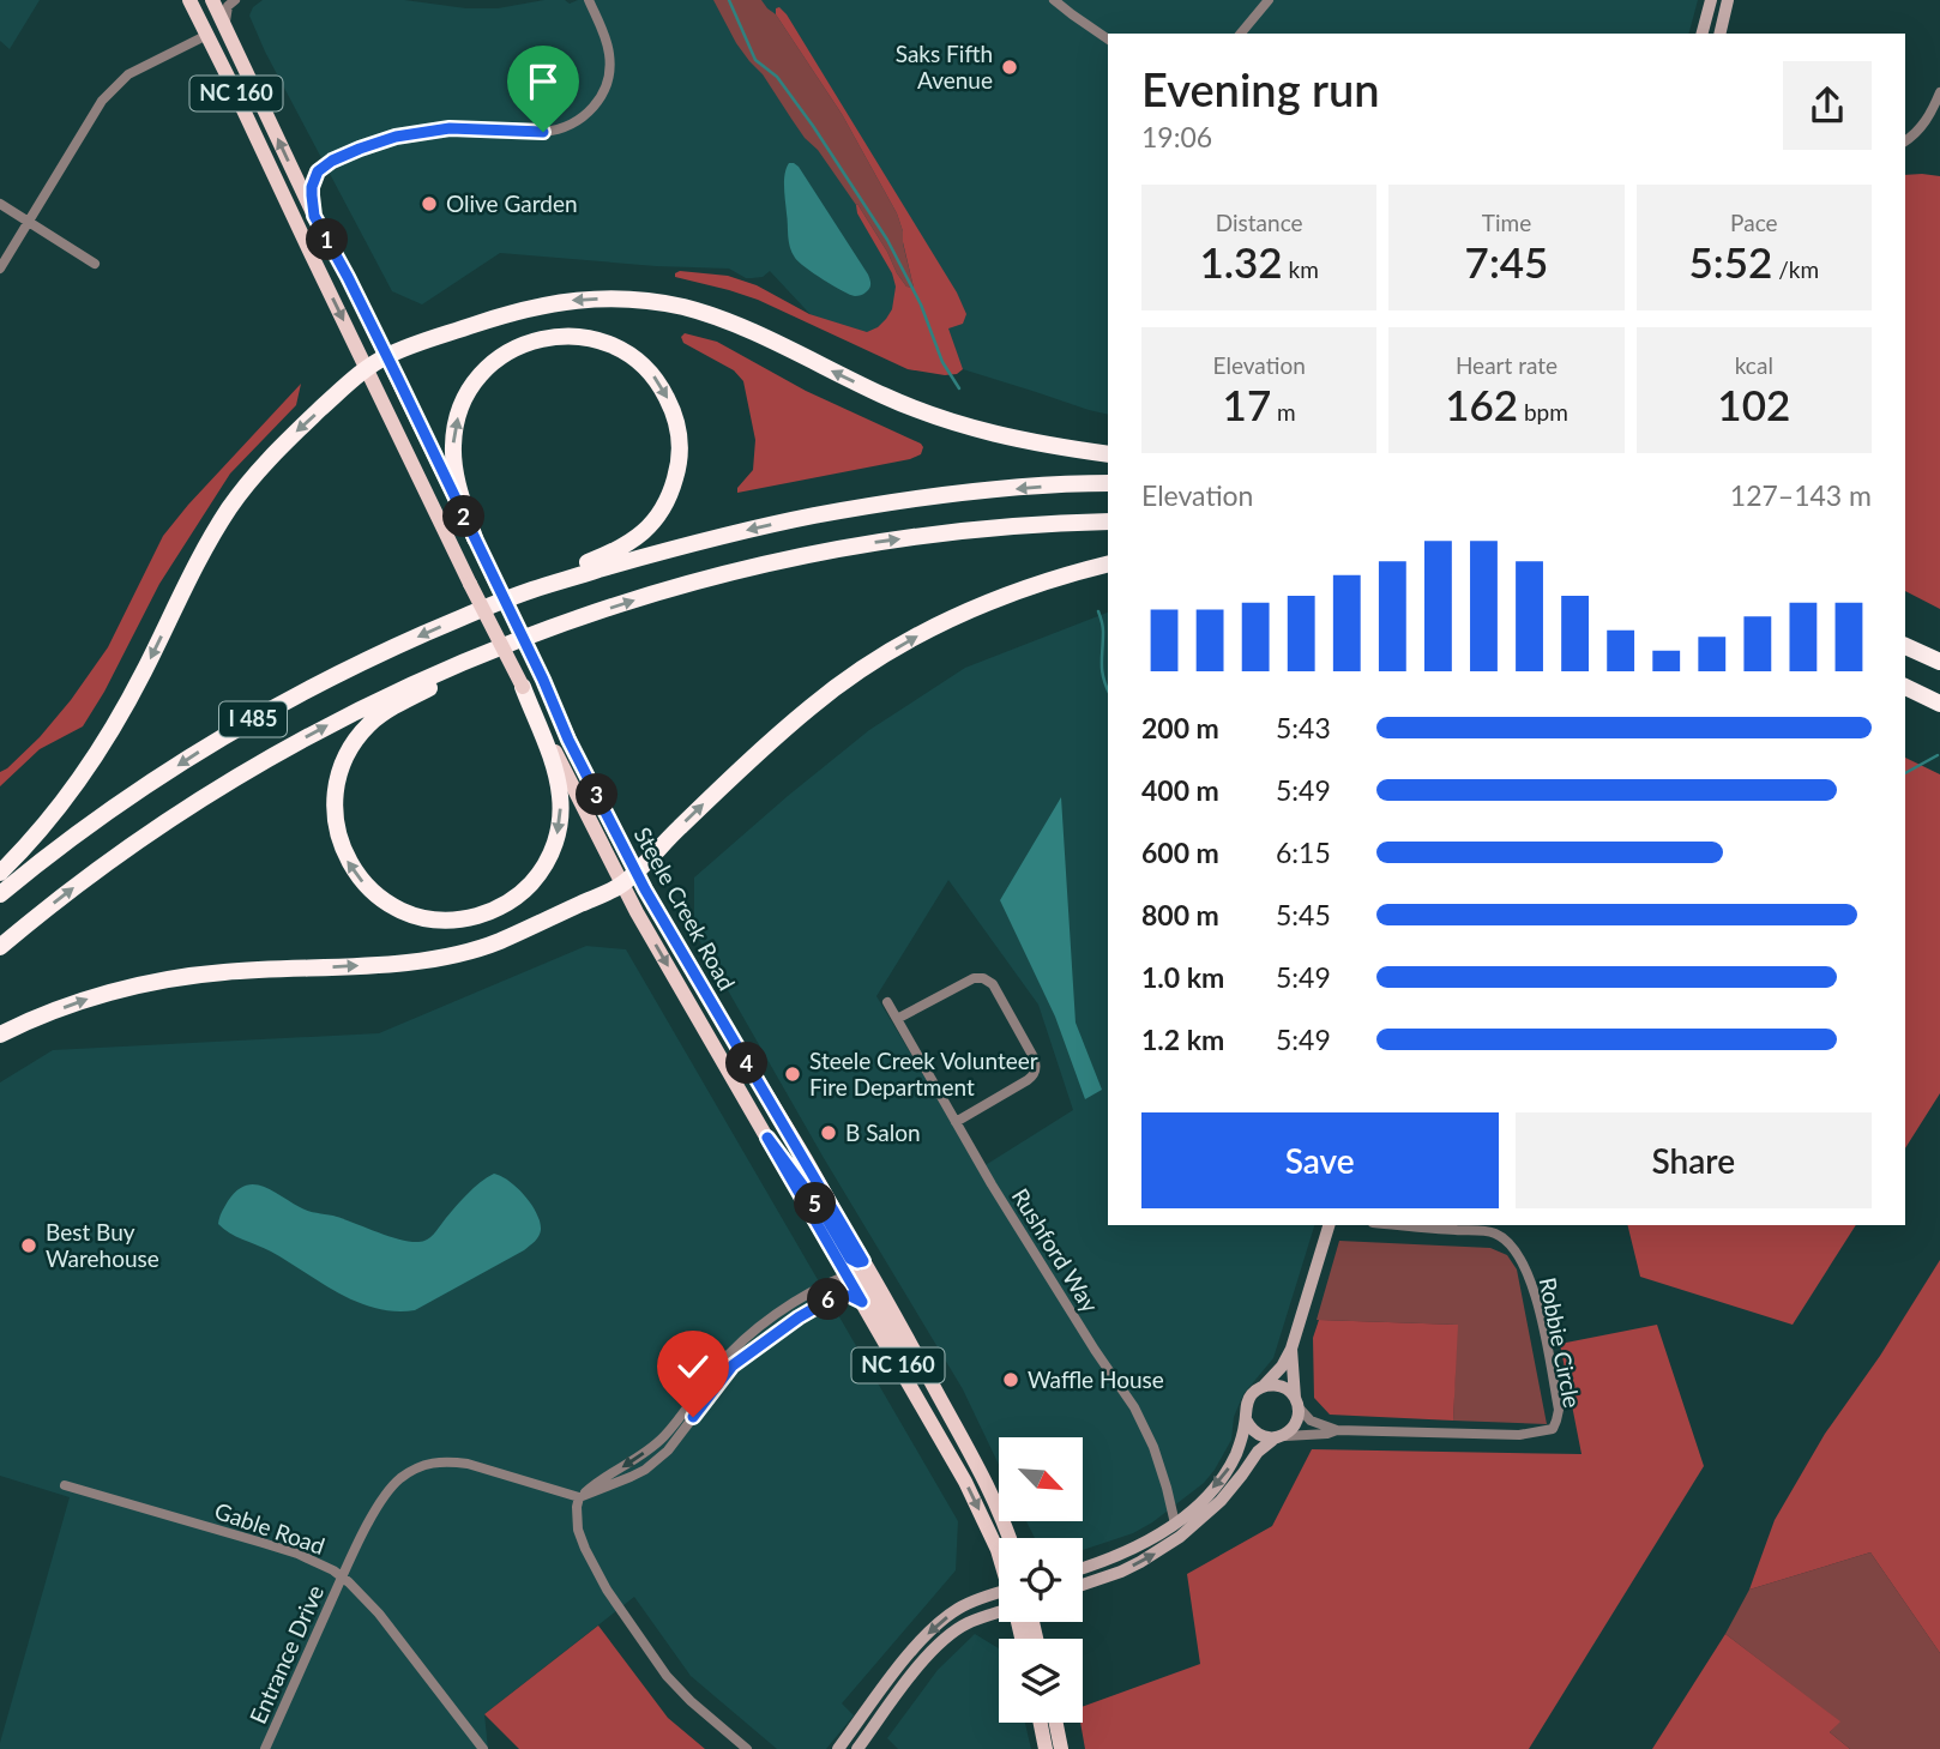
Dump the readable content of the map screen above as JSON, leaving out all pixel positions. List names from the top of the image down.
{
  "streets": {
    "highway": ["I 485"],
    "main road": ["NC 160", "Steele Creek Road"],
    "street": [
      "Rushford Way",
      "Robbie Circle",
      "Gable Road",
      "Entrance Drive"
    ]
  },
  "crossings": [
    ["Gable Road", "Entrance Drive"]
  ],
  "places": [
    "Saks Fifth Avenue",
    "Olive Garden",
    "Steele Creek Volunteer Fire Department",
    "B Salon",
    "Best Buy Warehouse",
    "Waffle House"
  ],
  "north": "bottom right",
  "page": {
    "heading": ["Evening run", "19:06"],
    "stats": [
      ["Distance", "1.32 km"],
      ["Time", "7:45"],
      ["Pace", "5:52 /km"],
      ["Elevation", "17 m"],
      ["Heart rate", "162 bpm"],
      ["kcal", "102"]
    ],
    "pins": [
      "1",
      "2",
      "3",
      "4",
      "5",
      "6"
    ],
    "chart": ["Elevation", "127–143 m"],
    "list": [
      {
        "name": "200 m",
        "note": "5:43"
      },
      {
        "name": "400 m",
        "note": "5:49"
      },
      {
        "name": "600 m",
        "note": "6:15"
      },
      {
        "name": "800 m",
        "note": "5:45"
      },
      {
        "name": "1.0 km",
        "note": "5:49"
      },
      {
        "name": "1.2 km",
        "note": "5:49"
      }
    ],
    "buttons": ["Save", "Share"]
  }
}
